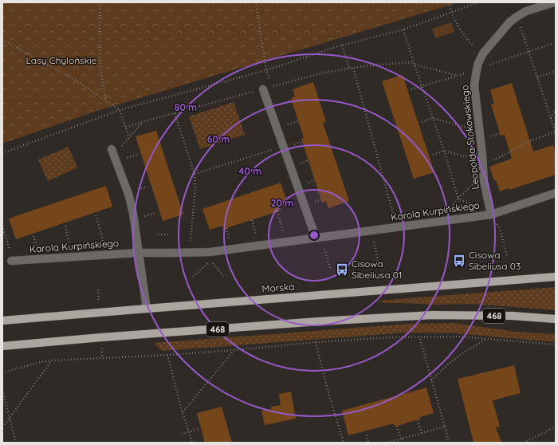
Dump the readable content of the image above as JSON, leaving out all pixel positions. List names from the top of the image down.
{
  "streets": {
    "main road": ["Morska", "468"],
    "street": ["Leopolda Stokowskiego", "Karola Kurpińskiego"]
  },
  "crossings": [
    ["Leopolda Stokowskiego", "Karola Kurpińskiego"]
  ],
  "parks": ["Lasy Chylońskie"],
  "places": {
    "bus stop": ["Cisowa Sibeliusa 03", "Cisowa Sibeliusa 01"]
  },
  "rings": [
    "80 m",
    "60 m",
    "40 m",
    "20 m"
  ]
}
